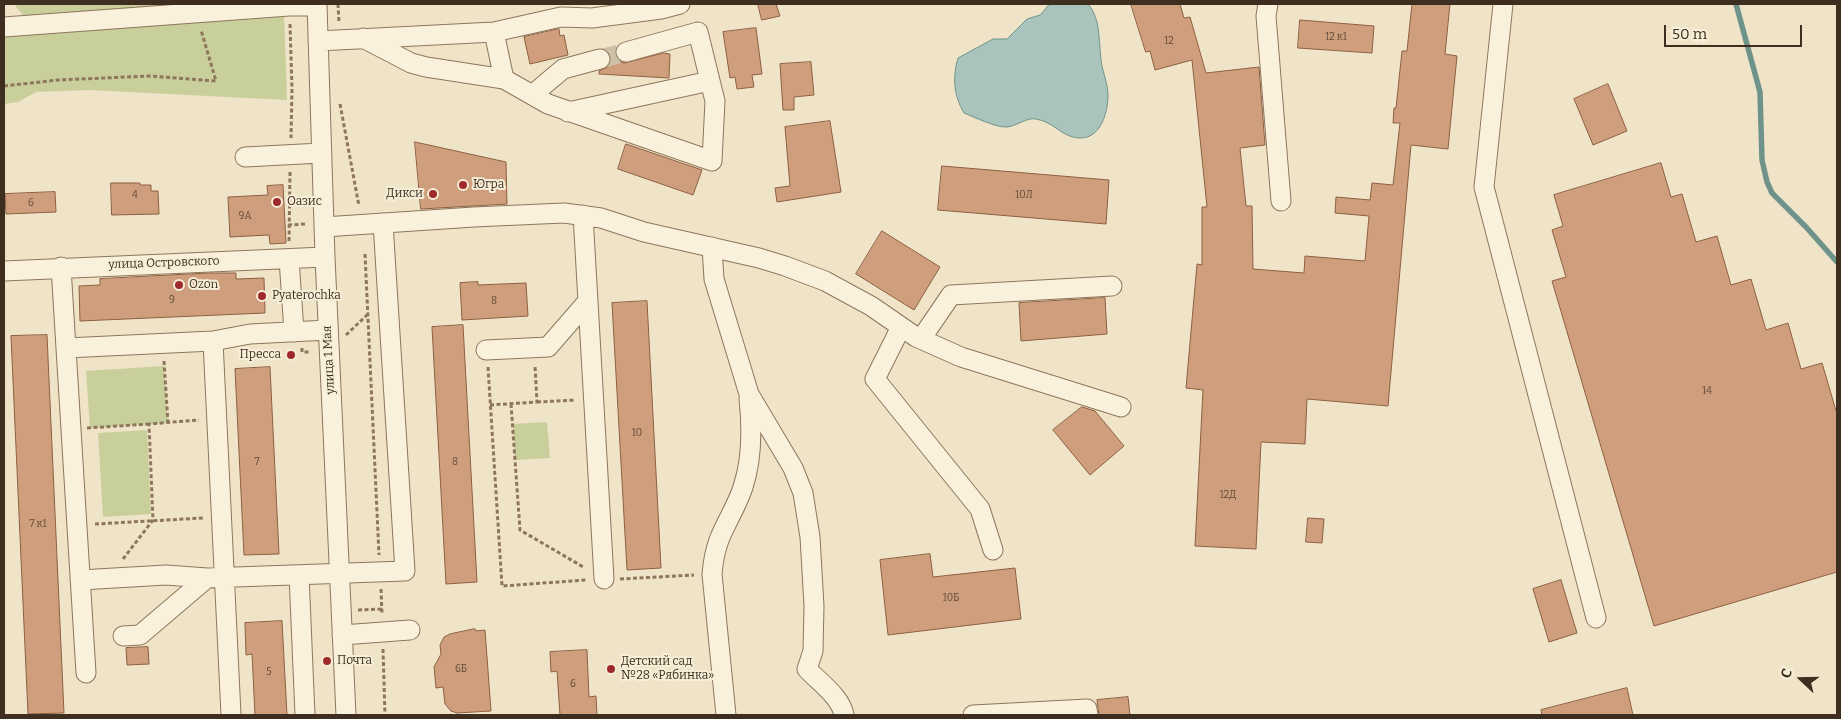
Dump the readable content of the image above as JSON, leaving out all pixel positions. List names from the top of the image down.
{
  "streets": {
    "street": ["улица Островского", "улица 1 Мая"]
  },
  "crossings": [
    ["улица Островского", "улица 1 Мая"]
  ],
  "places": [
    "Югра",
    "Дикси",
    "Оазис",
    "Ozon",
    "Pyaterochka",
    "Пресса",
    "Почта",
    "Детский сад №28 «Рябинка»"
  ],
  "house_numbers": [
    "12 к1",
    "12",
    "4",
    "10Л",
    "6",
    "9А",
    "9",
    "8",
    "14",
    "10",
    "7",
    "8",
    "12Д",
    "7 к1",
    "10Б",
    "6Б",
    "5",
    "6"
  ],
  "scale_bar": "50 m",
  "north": "left"
}
